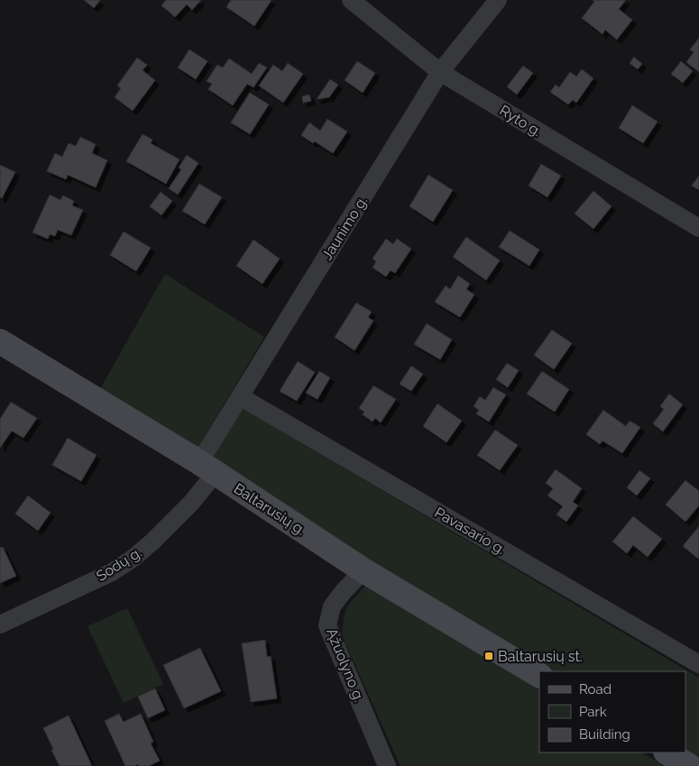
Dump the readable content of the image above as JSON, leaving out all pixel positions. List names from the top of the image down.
{
  "streets": {
    "main road": ["Baltarusių g."],
    "street": [
      "Ryto g.",
      "Jaunimo g.",
      "Pavasario g.",
      "Sodų g.",
      "Ąžuolyno g."
    ]
  },
  "crossings": [
    ["Ryto g.", "Jaunimo g."],
    ["Jaunimo g.", "Baltarusių g."],
    ["Jaunimo g.", "Pavasario g."],
    ["Jaunimo g.", "Sodų g."],
    ["Baltarusių g.", "Sodų g."],
    ["Baltarusių g.", "Ąžuolyno g."]
  ],
  "places": {
    "transit": ["Baltarusių st."]
  },
  "legend": ["Road", "Park", "Building"]
}
